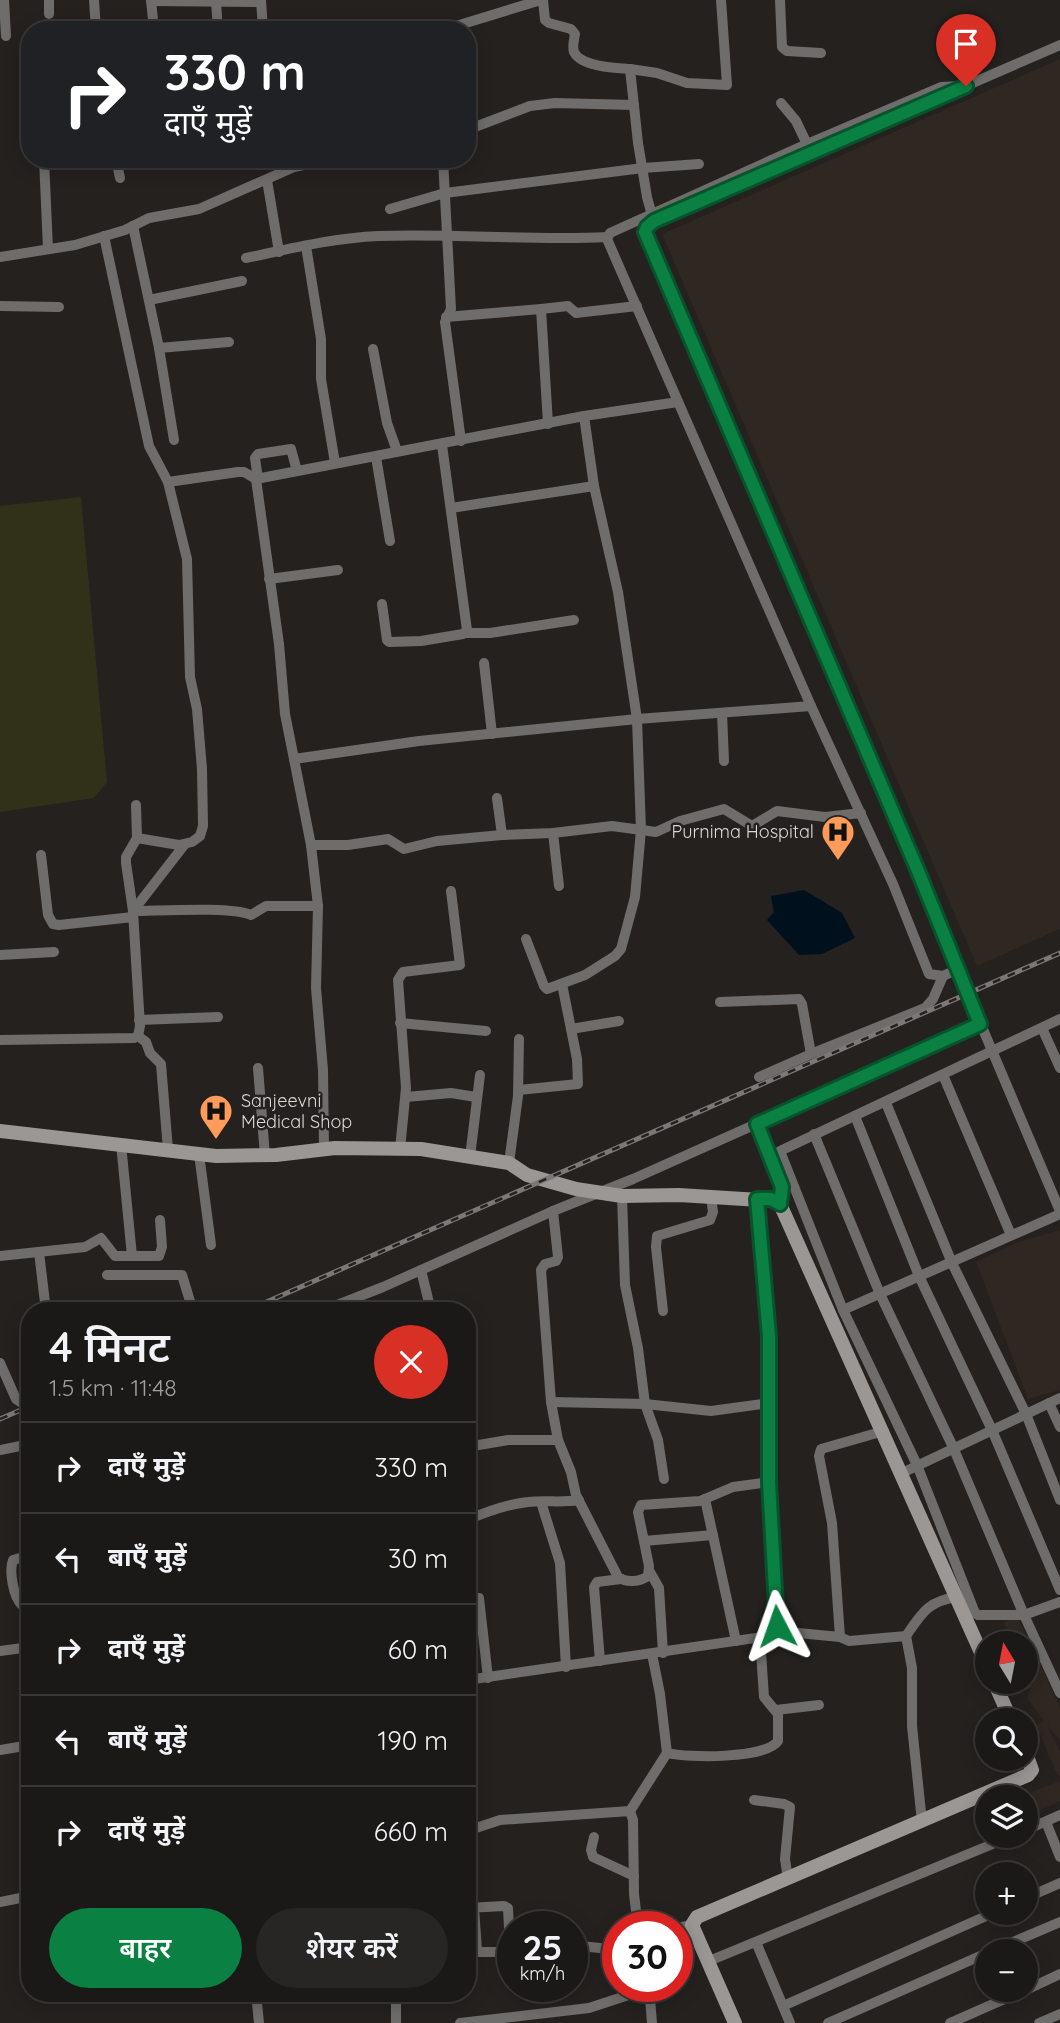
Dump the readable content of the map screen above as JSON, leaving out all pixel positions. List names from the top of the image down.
{
  "places": {
    "hospital": ["Purnima Hospital", "Sanjeevni Medical Shop"]
  },
  "north": "top",
  "page": {
    "turn": ["330 m", "दाएँ मुड़ें"],
    "heading": ["4 मिनट", "1.5 km · 11:48"],
    "list": [
      {
        "name": "दाएँ मुड़ें",
        "value": "330 m"
      },
      {
        "name": "बाएँ मुड़ें",
        "value": "30 m"
      },
      {
        "name": "दाएँ मुड़ें",
        "value": "60 m"
      },
      {
        "name": "बाएँ मुड़ें",
        "value": "190 m"
      },
      {
        "name": "दाएँ मुड़ें",
        "value": "660 m"
      }
    ],
    "map_buttons": ["+", "−"],
    "buttons": ["बाहर", "शेयर करें"],
    "speed": "25 km/h",
    "limit": "30"
  }
}
